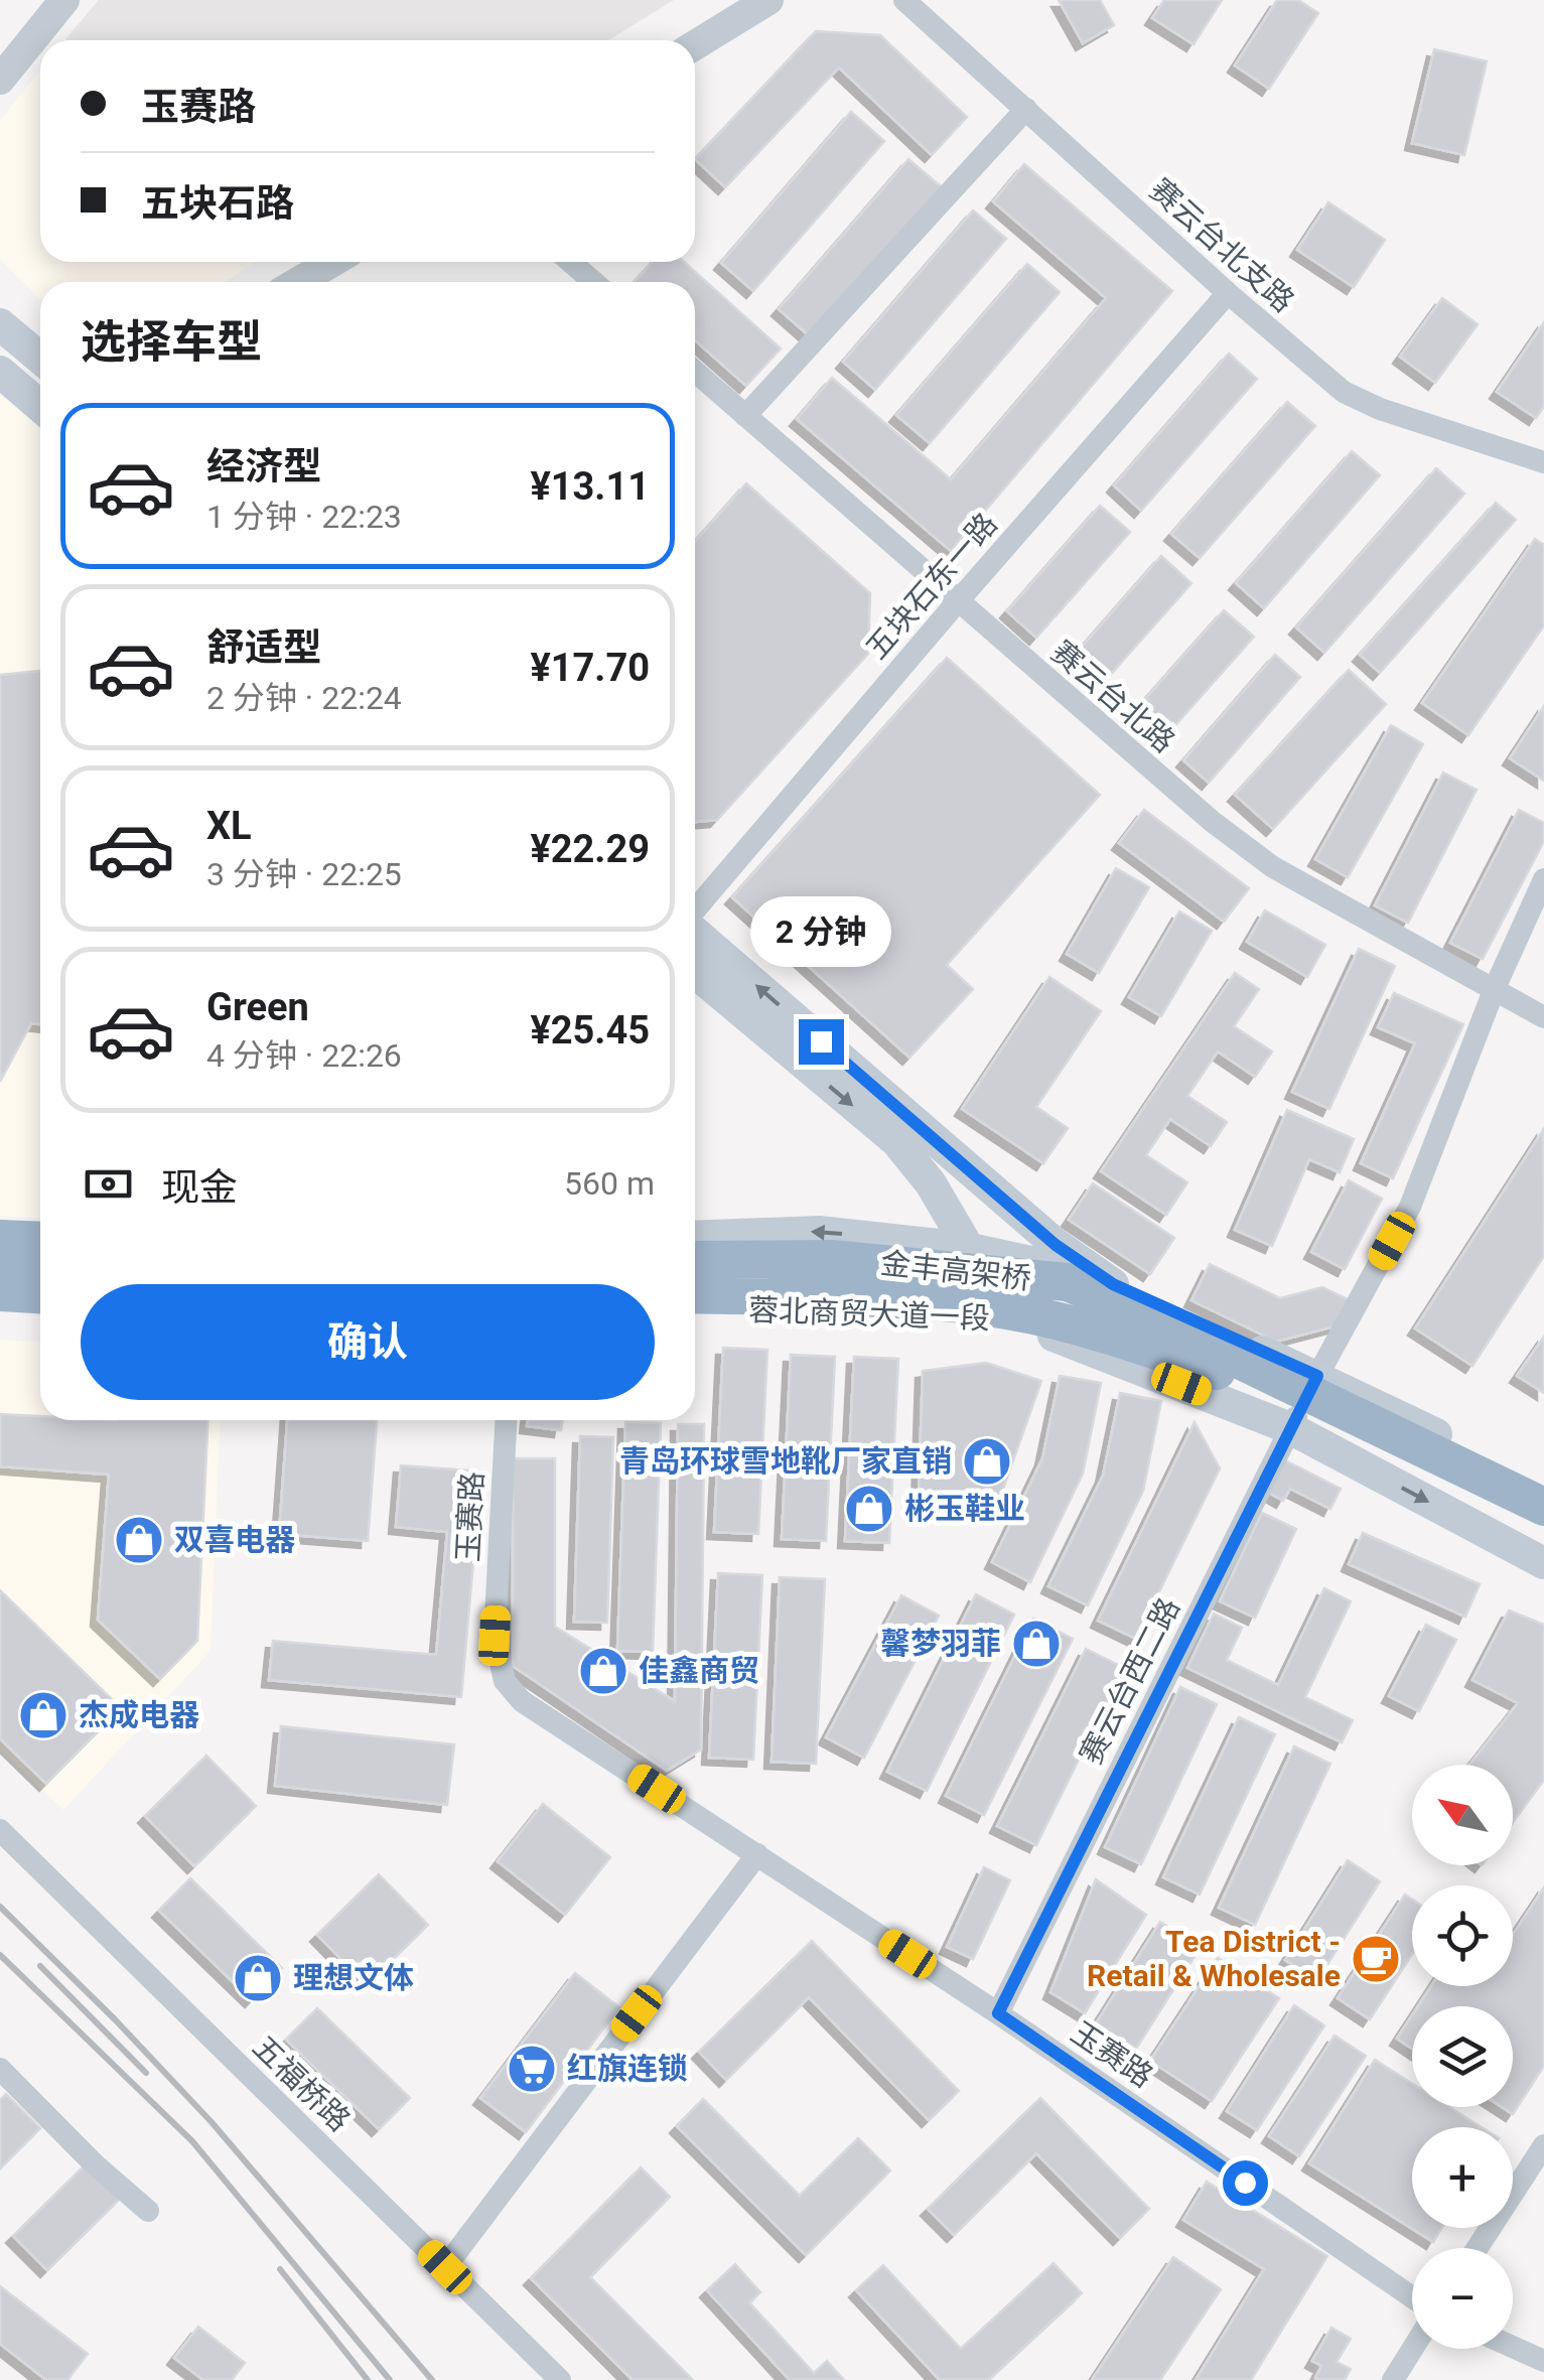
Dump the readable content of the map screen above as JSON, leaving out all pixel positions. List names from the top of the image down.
{
  "streets": {
    "highway": ["金丰高架桥", "蓉北商贸大道一段"],
    "street": [
      "赛云台北支路",
      "五块石东一路",
      "赛云台北路",
      "玉赛路",
      "赛云台西二路",
      "五福桥路"
    ]
  },
  "crossings": [
    ["赛云台北支路", "五块石东一路"],
    ["五块石东一路", "赛云台北路"],
    ["赛云台北路", "赛云台西二路"],
    ["金丰高架桥", "蓉北商贸大道一段"],
    ["金丰高架桥", "赛云台西二路"],
    ["蓉北商贸大道一段", "赛云台西二路"],
    ["玉赛路", "赛云台西二路"]
  ],
  "places": {
    "shop": [
      "青岛环球雪地靴厂家直销",
      "彬玉鞋业",
      "双喜电器",
      "馨梦羽菲",
      "佳鑫商贸",
      "杰成电器",
      "理想文体"
    ],
    "cafe": ["Tea District - Retail & Wholesale"],
    "supermarket": ["红旗连锁"]
  },
  "north": "top left",
  "page": {
    "banner": ["玉赛路", "五块石路"],
    "heading": "选择车型",
    "list": [
      {
        "name": "经济型",
        "note": "1 分钟 · 22:23",
        "value": "¥13.11"
      },
      {
        "name": "舒适型",
        "note": "2 分钟 · 22:24",
        "value": "¥17.70"
      },
      {
        "name": "XL",
        "note": "3 分钟 · 22:25",
        "value": "¥22.29"
      },
      {
        "name": "Green",
        "note": "4 分钟 · 22:26",
        "value": "¥25.45"
      }
    ],
    "bubble": "2 分钟",
    "pay": ["现金", "560 m"],
    "buttons": "确认",
    "map_buttons": ["+", "−"]
  }
}
